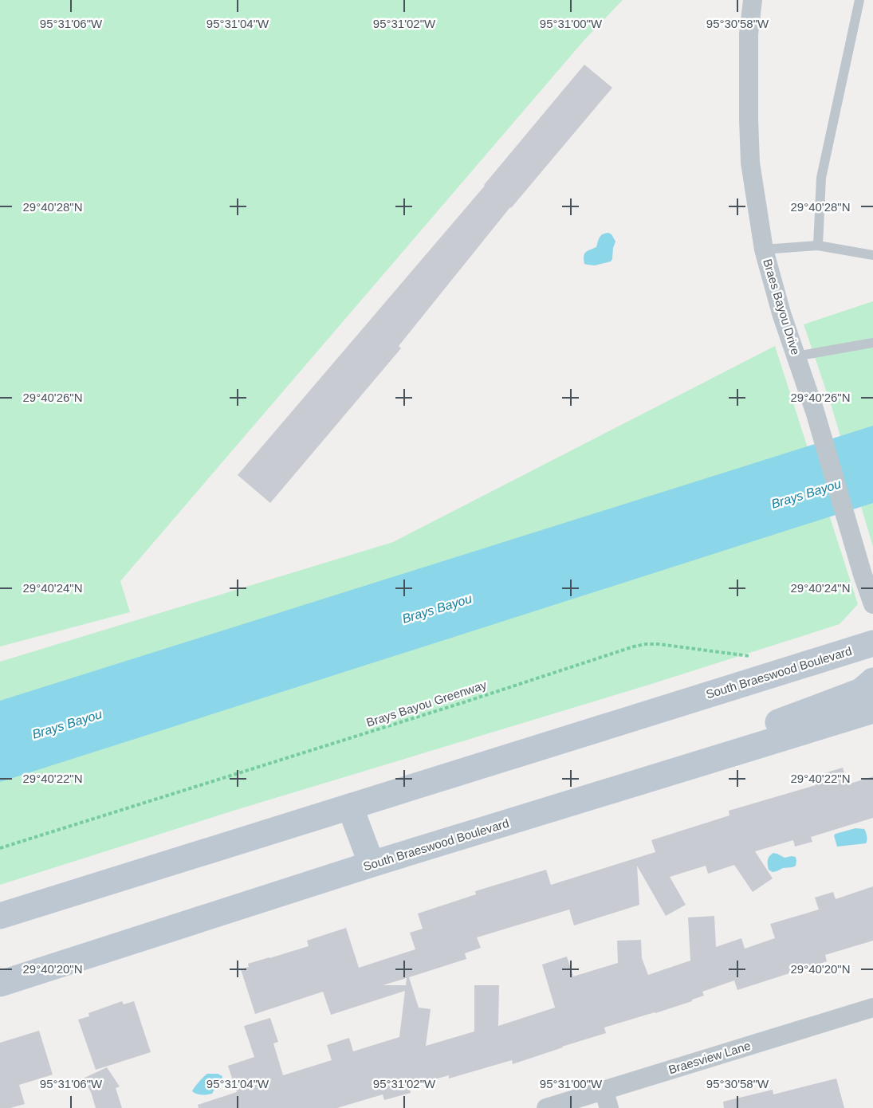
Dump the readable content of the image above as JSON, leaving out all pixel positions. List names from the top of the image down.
{
  "streets": {
    "main road": ["South Braeswood Boulevard"],
    "street": ["Braes Bayou Drive", "Braesview Lane"],
    "path": ["Brays Bayou Greenway"]
  },
  "water": ["Brays Bayou"],
  "coordinates": [
    "95°31'06\"W",
    "95°31'04\"W",
    "95°31'02\"W",
    "95°31'00\"W",
    "95°30'58\"W",
    "29°40'28\"N",
    "29°40'26\"N",
    "29°40'24\"N",
    "29°40'22\"N",
    "29°40'20\"N"
  ]
}
